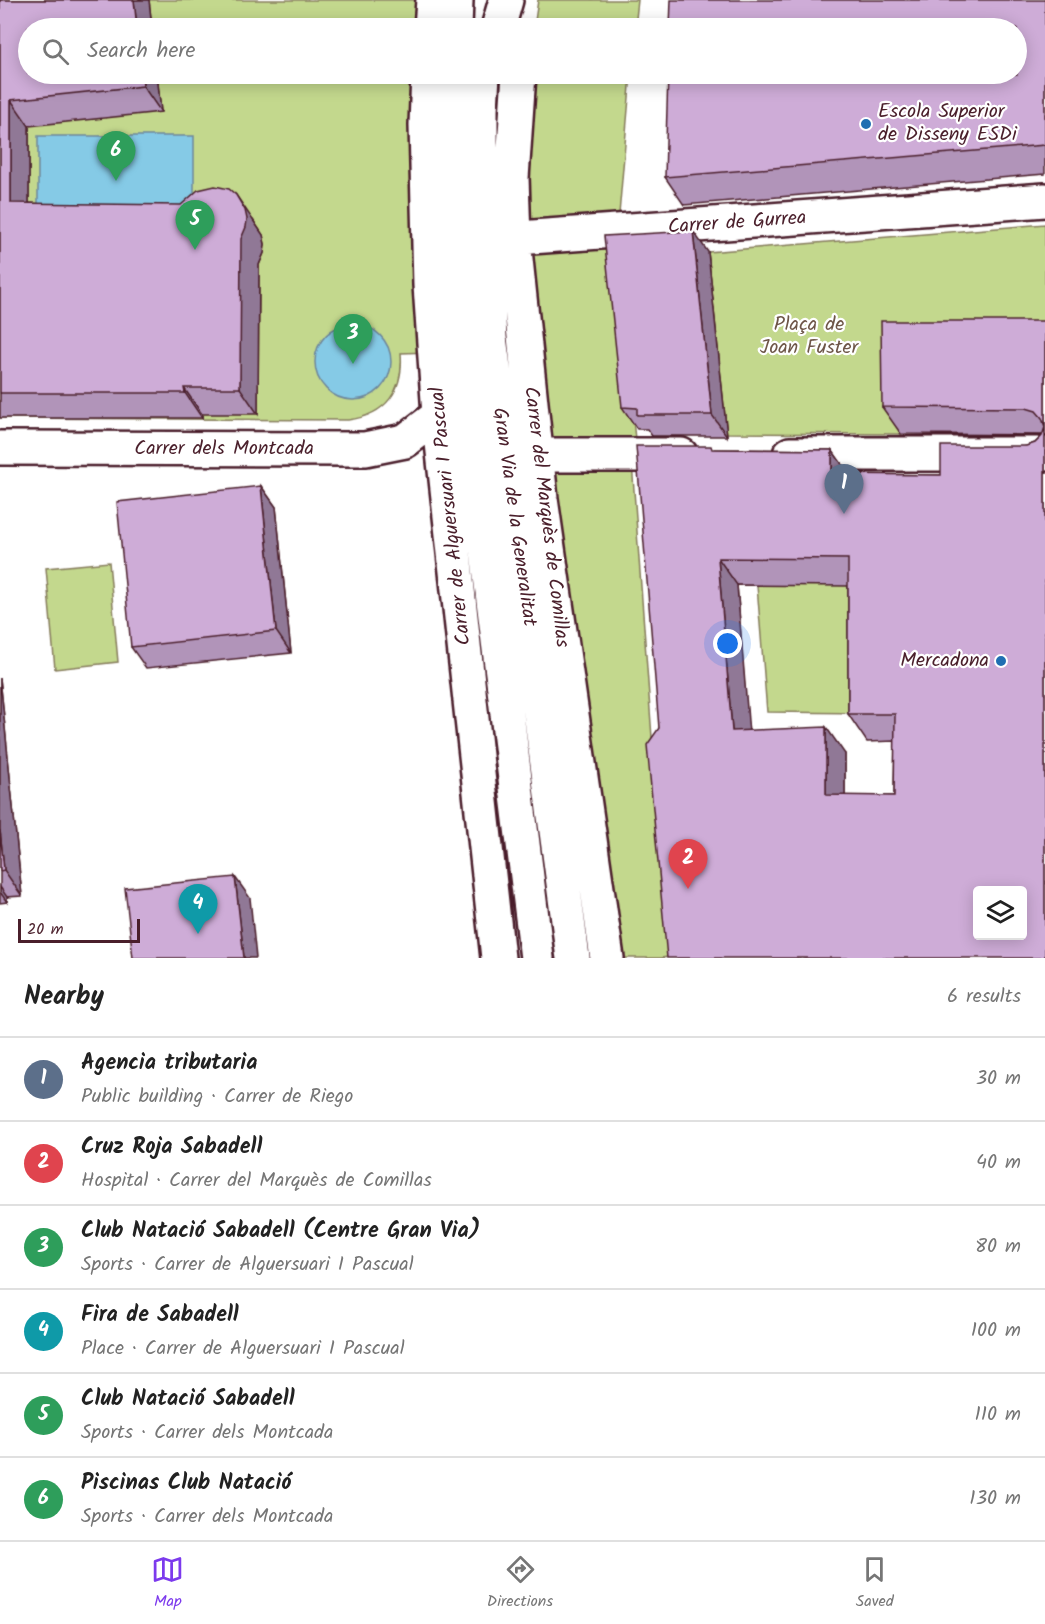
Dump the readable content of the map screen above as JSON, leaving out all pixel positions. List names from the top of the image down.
{
  "streets": {
    "street": [
      "Carrer de Gurrea",
      "Carrer dels Montcada",
      "Carrer de Alguersuari I Pascual",
      "Gran Via de la Generalitat",
      "Carrer del Marquès de Comillas"
    ]
  },
  "crossings": [
    ["Carrer de Gurrea", "Carrer de Alguersuari I Pascual"],
    ["Carrer de Gurrea", "Gran Via de la Generalitat"],
    ["Carrer de Gurrea", "Carrer del Marquès de Comillas"],
    ["Carrer dels Montcada", "Carrer de Alguersuari I Pascual"],
    ["Carrer dels Montcada", "Gran Via de la Generalitat"],
    ["Carrer de Alguersuari I Pascual", "Gran Via de la Generalitat"],
    ["Carrer de Alguersuari I Pascual", "Carrer del Marquès de Comillas"],
    ["Gran Via de la Generalitat", "Carrer del Marquès de Comillas"]
  ],
  "parks": ["Plaça de Joan Fuster"],
  "places": ["Escola Superior de Disseny ESDi", "Mercadona"],
  "scale_bar": "20 m",
  "page": {
    "search": "Search here",
    "pins": [
      "6",
      "5",
      "3",
      "1",
      "2",
      "4"
    ],
    "scale": "20 m",
    "heading": ["Nearby", "6 results"],
    "list": [
      {
        "mark": "1",
        "name": "Agencia tributaria",
        "note": "Public building · Carrer de Riego",
        "value": "30 m"
      },
      {
        "mark": "2",
        "name": "Cruz Roja Sabadell",
        "note": "Hospital · Carrer del Marquès de Comillas",
        "value": "40 m"
      },
      {
        "mark": "3",
        "name": "Club Natació Sabadell (Centre Gran Via)",
        "note": "Sports · Carrer de Alguersuari I Pascual",
        "value": "80 m"
      },
      {
        "mark": "4",
        "name": "Fira de Sabadell",
        "note": "Place · Carrer de Alguersuari I Pascual",
        "value": "100 m"
      },
      {
        "mark": "5",
        "name": "Club Natació Sabadell",
        "note": "Sports · Carrer dels Montcada",
        "value": "110 m"
      },
      {
        "mark": "6",
        "name": "Piscinas Club Natació",
        "note": "Sports · Carrer dels Montcada",
        "value": "130 m"
      }
    ],
    "nav": ["Map", "Directions", "Saved"]
  }
}
